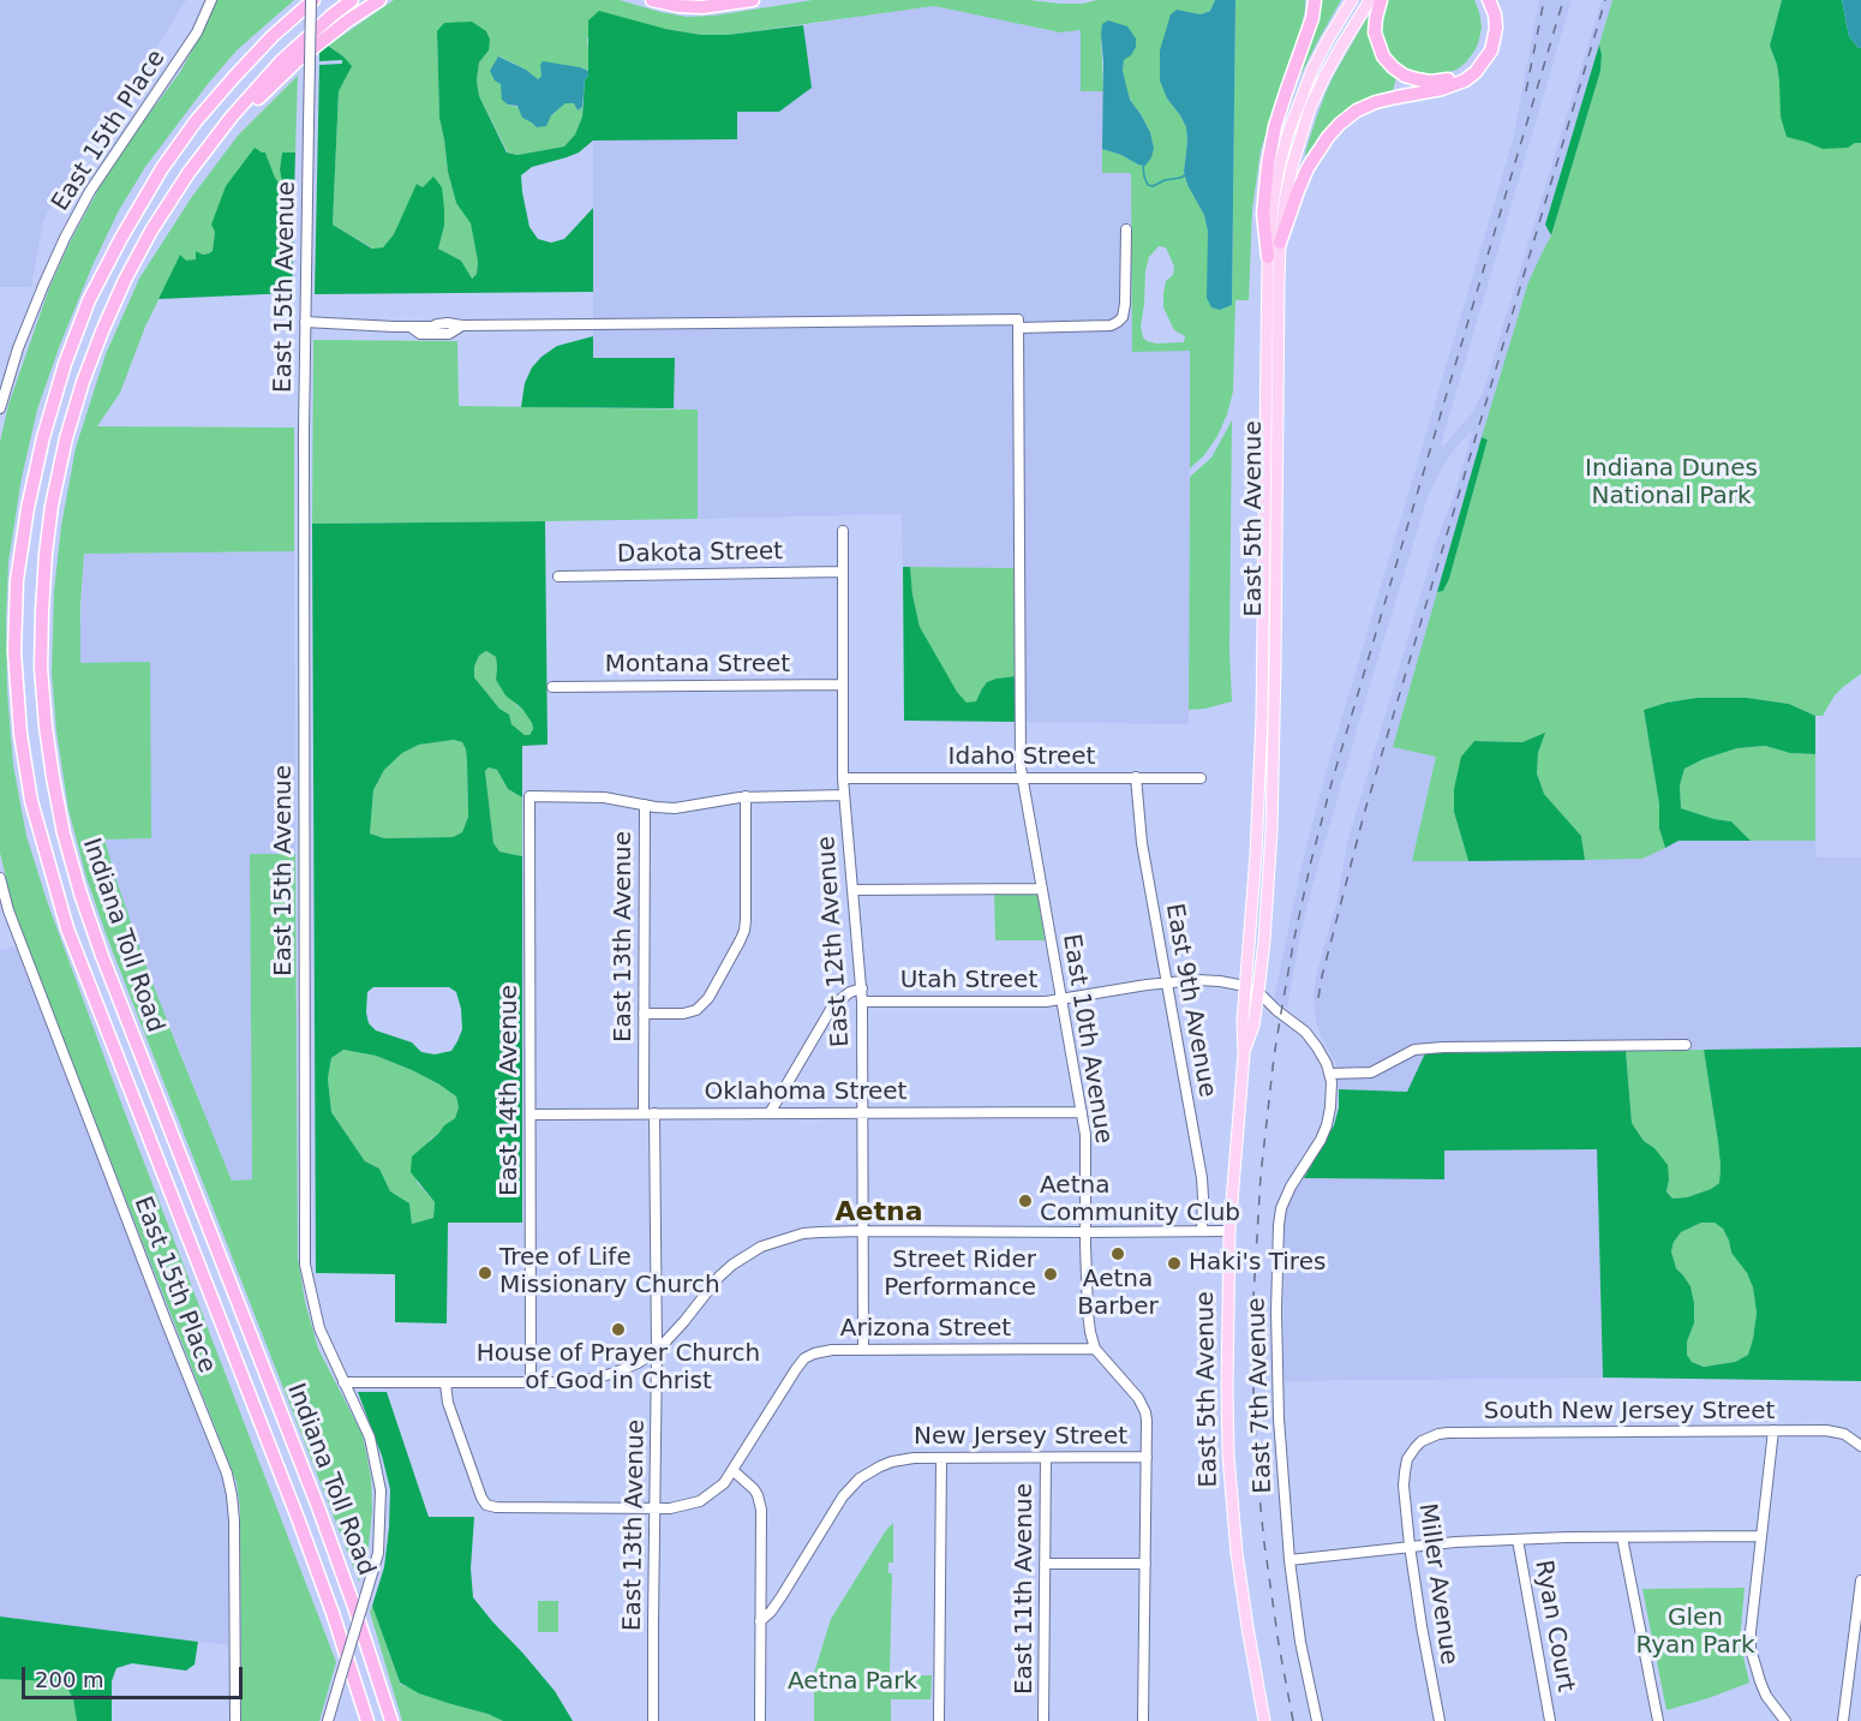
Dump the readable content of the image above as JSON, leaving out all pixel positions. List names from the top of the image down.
{
  "streets": {
    "highway": ["Indiana Toll Road"],
    "main road": ["East 5th Avenue"],
    "street": [
      "East 15th Place",
      "East 15th Avenue",
      "Dakota Street",
      "Montana Street",
      "Idaho Street",
      "East 13th Avenue",
      "East 12th Avenue",
      "Utah Street",
      "East 9th Avenue",
      "East 10th Avenue",
      "East 14th Avenue",
      "Oklahoma Street",
      "Arizona Street",
      "East 7th Avenue",
      "South New Jersey Street",
      "New Jersey Street",
      "Miller Avenue",
      "East 11th Avenue",
      "Ryan Court"
    ]
  },
  "crossings": [
    ["East 15th Avenue", "Indiana Toll Road"],
    ["East 5th Avenue", "Utah Street"],
    ["East 5th Avenue", "East 7th Avenue"],
    ["Dakota Street", "East 12th Avenue"],
    ["Montana Street", "East 12th Avenue"],
    ["Idaho Street", "East 12th Avenue"],
    ["Idaho Street", "East 9th Avenue"],
    ["Idaho Street", "East 10th Avenue"],
    ["East 13th Avenue", "East 14th Avenue"],
    ["East 13th Avenue", "Oklahoma Street"],
    ["East 13th Avenue", "Arizona Street"],
    ["East 12th Avenue", "Utah Street"],
    ["East 12th Avenue", "Oklahoma Street"],
    ["East 12th Avenue", "Arizona Street"],
    ["Utah Street", "East 9th Avenue"],
    ["Utah Street", "East 10th Avenue"],
    ["Utah Street", "East 7th Avenue"],
    ["East 10th Avenue", "Oklahoma Street"],
    ["East 10th Avenue", "Arizona Street"],
    ["East 14th Avenue", "Oklahoma Street"],
    ["South New Jersey Street", "Miller Avenue"],
    ["New Jersey Street", "East 11th Avenue"]
  ],
  "districts": ["Aetna"],
  "parks": ["Indiana Dunes National Park", "Glen Ryan Park", "Aetna Park"],
  "places": [
    "Aetna Community Club",
    "Aetna Barber",
    "Haki's Tires",
    "Tree of Life Missionary Church",
    "Street Rider Performance",
    "House of Prayer Church of God in Christ"
  ],
  "scale_bar": "200 m"
}
